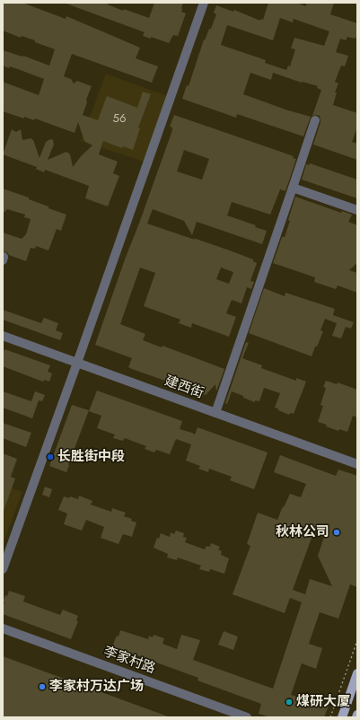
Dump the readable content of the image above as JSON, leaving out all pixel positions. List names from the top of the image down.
{
  "streets": {
    "street": ["建西街", "李家村路"]
  },
  "places": [
    "长胜街中段",
    "秋林公司",
    "李家村万达广场",
    "煤研大厦"
  ],
  "house_numbers": ["56"]
}
